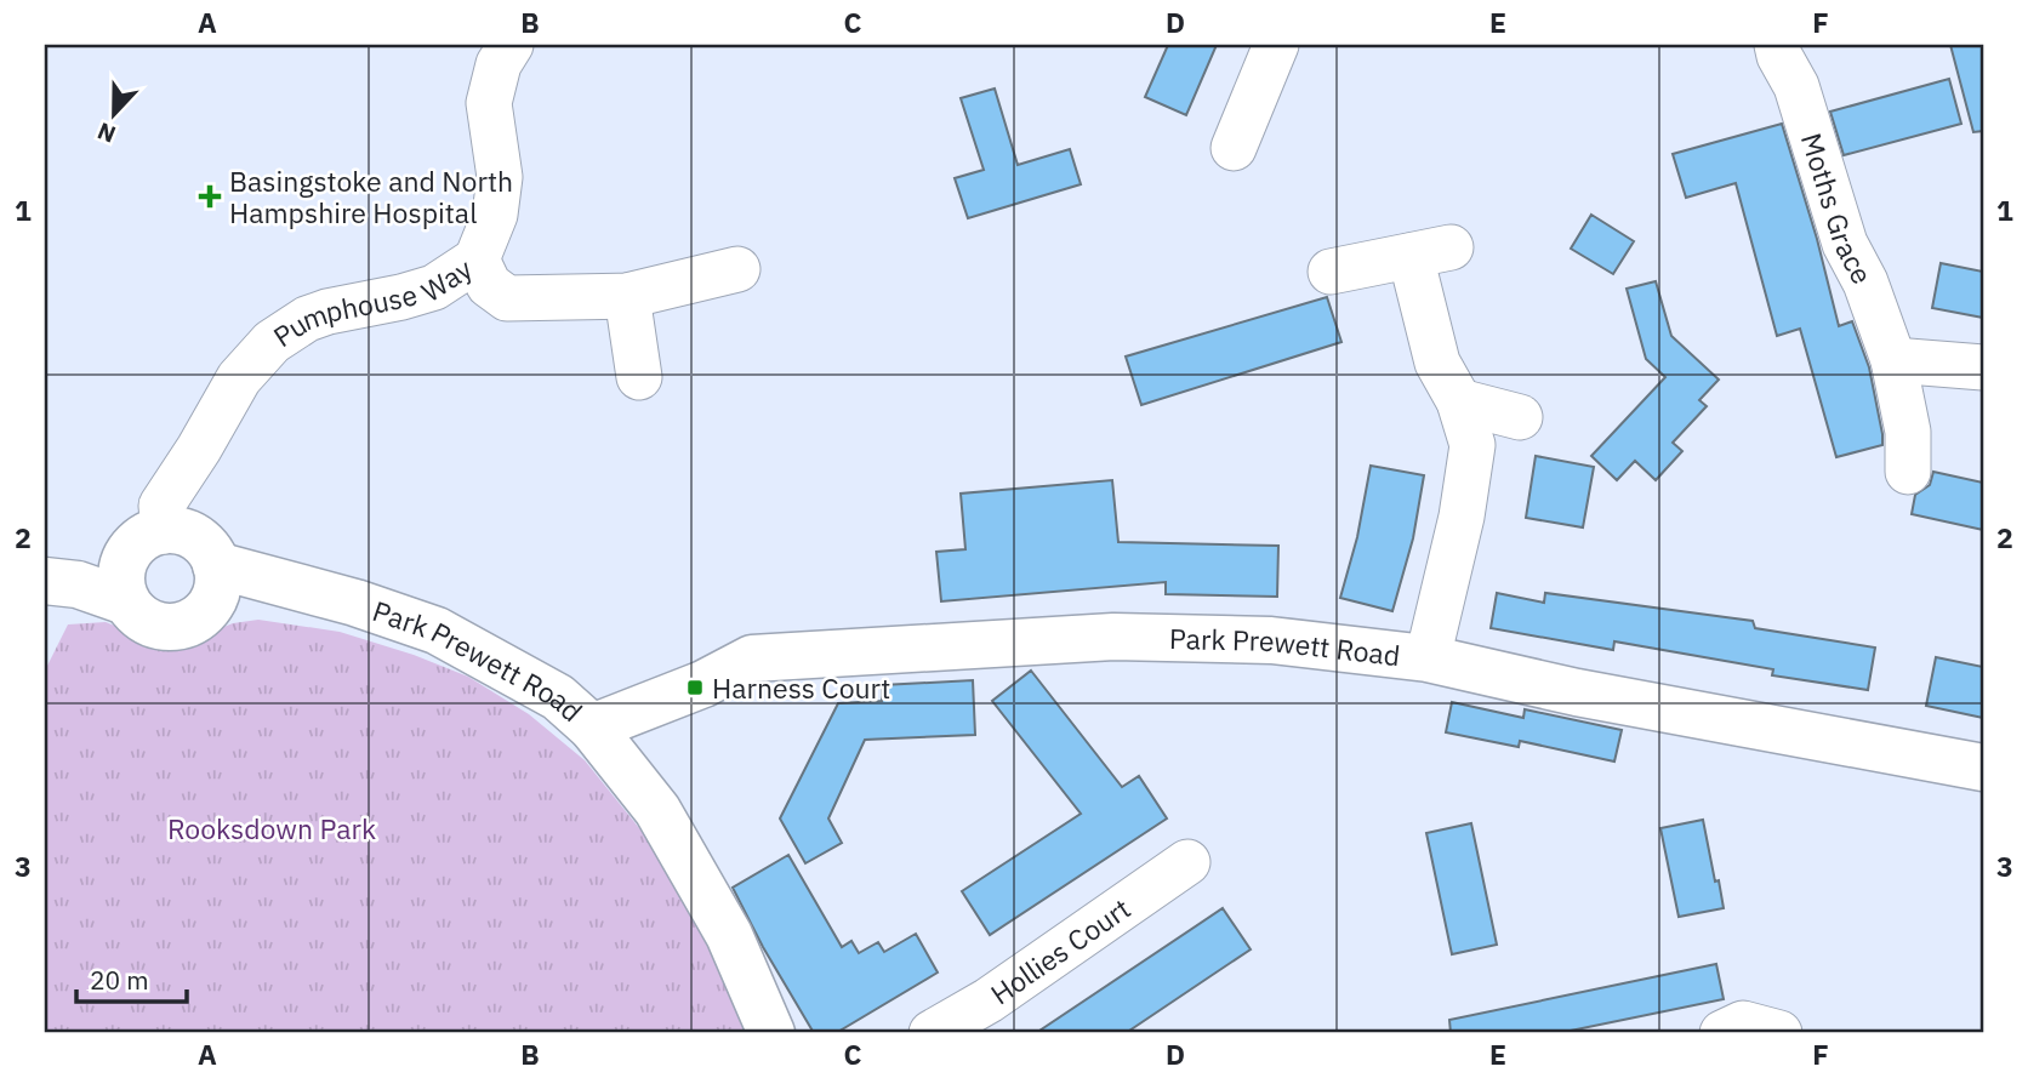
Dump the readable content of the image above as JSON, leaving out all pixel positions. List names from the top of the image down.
{
  "streets": {
    "street": [
      "Moths Grace",
      "Pumphouse Way",
      "Park Prewett Road",
      "Hollies Court"
    ]
  },
  "crossings": [
    ["Pumphouse Way", "Park Prewett Road"]
  ],
  "parks": ["Rooksdown Park"],
  "places": {
    "health": ["Basingstoke and North Hampshire Hospital"],
    "transit": ["Harness Court"]
  },
  "scale_bar": "20 m",
  "north": "bottom",
  "grid": {
    "columns": [
      "A",
      "B",
      "C",
      "D",
      "E",
      "F"
    ],
    "rows": ["1", "2", "3"]
  }
}
